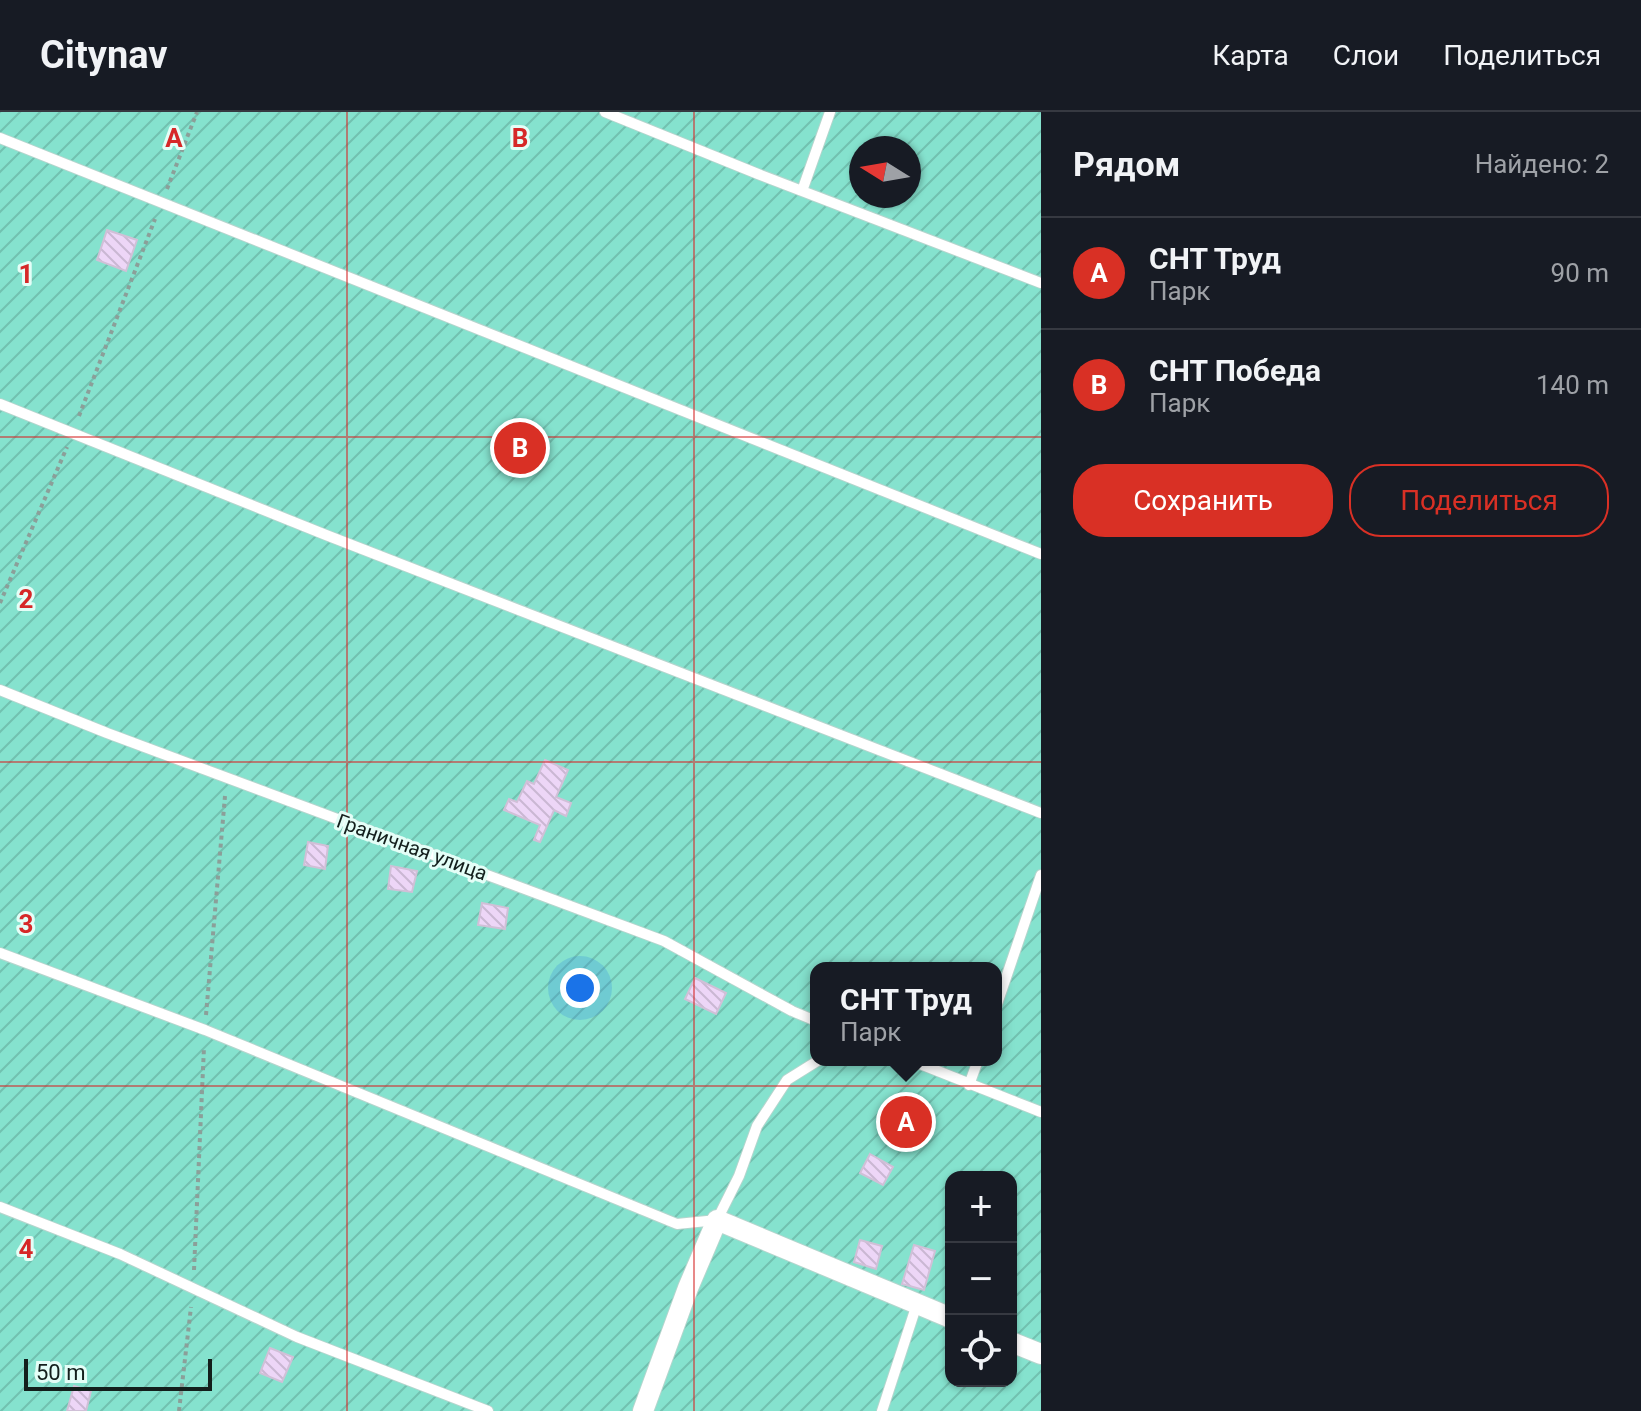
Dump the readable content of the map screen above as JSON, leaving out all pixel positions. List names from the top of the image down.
{
  "streets": {
    "lane": ["Граничная улица"]
  },
  "scale_bar": "50 m",
  "north": "left",
  "page": {
    "header": "Citynav",
    "nav": ["Карта", "Слои", "Поделиться"],
    "heading": ["Рядом", "Найдено: 2"],
    "list": [
      {
        "mark": "A",
        "name": "СНТ Труд",
        "note": "Парк",
        "value": "90 m"
      },
      {
        "mark": "B",
        "name": "СНТ Победа",
        "note": "Парк",
        "value": "140 m"
      }
    ],
    "pins": ["B", "A"],
    "buttons": ["Сохранить", "Поделиться"],
    "popup": ["СНТ Труд", "Парк"],
    "map_buttons": ["+", "−"],
    "scale": "50 m"
  },
  "grid": {
    "columns": ["A", "B"],
    "rows": [
      "1",
      "2",
      "3",
      "4"
    ]
  }
}
